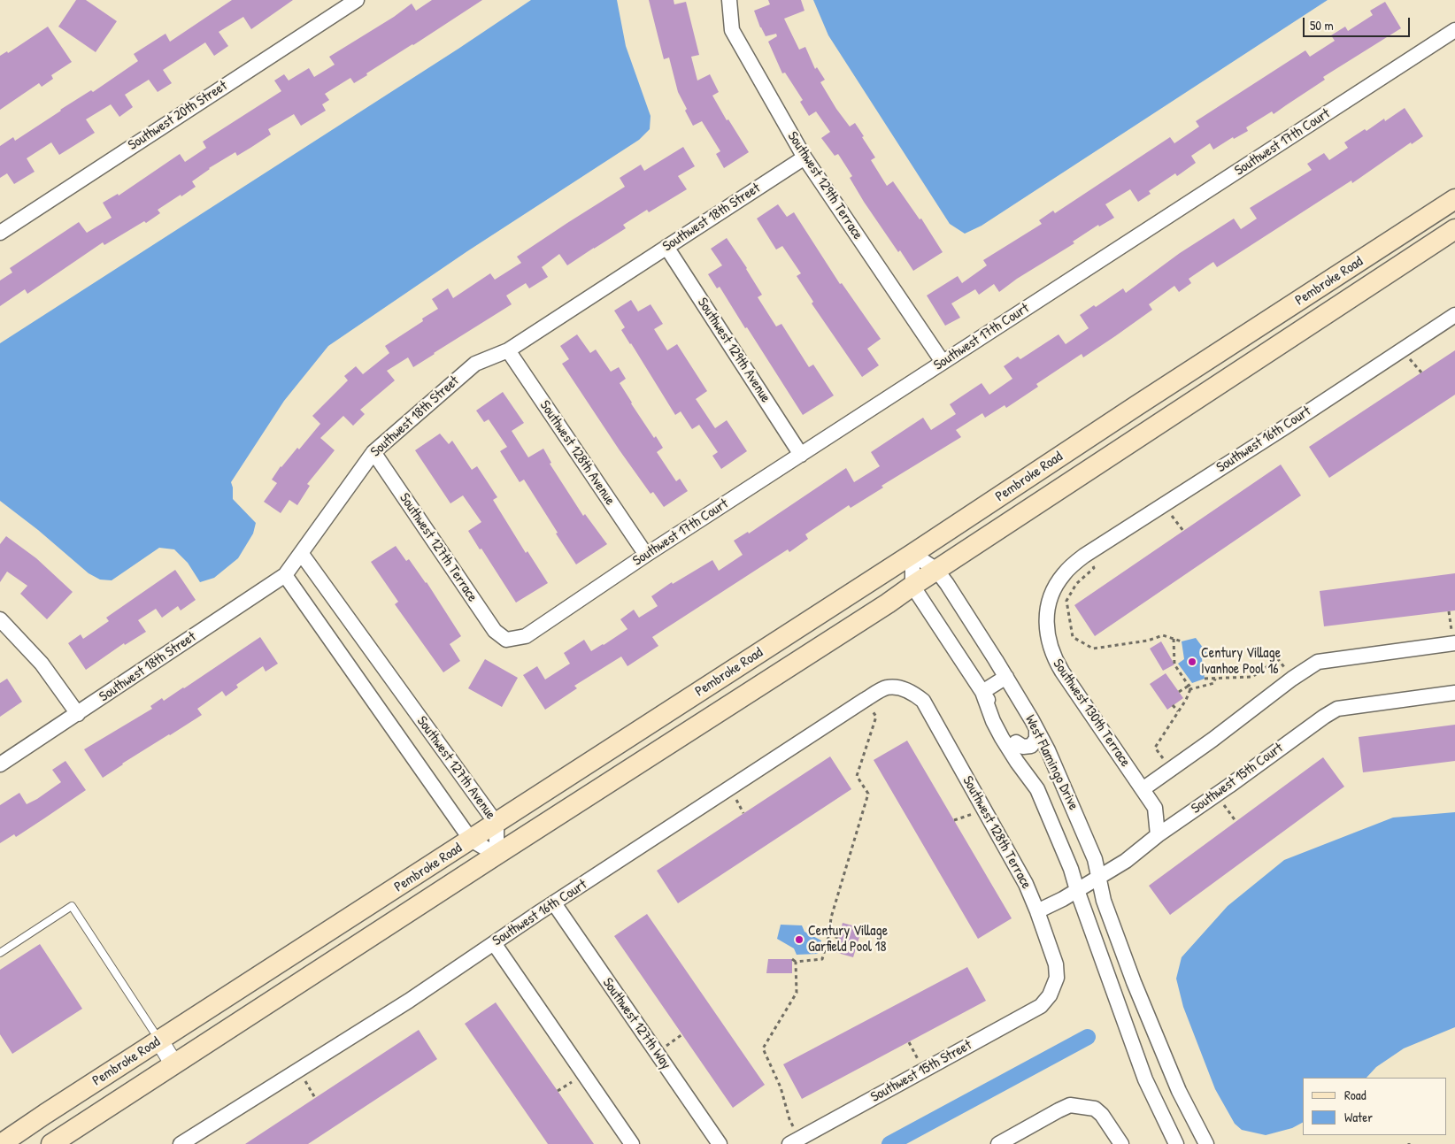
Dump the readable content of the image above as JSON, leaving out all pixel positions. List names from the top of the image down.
{
  "streets": {
    "main road": ["Pembroke Road"],
    "street": [
      "Southwest 20th Street",
      "Southwest 17th Court",
      "Southwest 129th Terrace",
      "Southwest 18th Street",
      "Southwest 129th Avenue",
      "Southwest 16th Court",
      "Southwest 128th Avenue",
      "Southwest 127th Terrace",
      "Southwest 130th Terrace",
      "West Flamingo Drive",
      "Southwest 127th Avenue",
      "Southwest 15th Court",
      "Southwest 128th Terrace",
      "Southwest 127th Way",
      "Southwest 15th Street"
    ]
  },
  "crossings": [
    ["Southwest 17th Court", "Southwest 129th Terrace"],
    ["Southwest 17th Court", "Southwest 129th Avenue"],
    ["Southwest 17th Court", "Southwest 128th Avenue"],
    ["Southwest 17th Court", "Southwest 127th Terrace"],
    ["Southwest 129th Terrace", "Southwest 18th Street"],
    ["Southwest 18th Street", "Southwest 129th Avenue"],
    ["Southwest 18th Street", "Southwest 128th Avenue"],
    ["Southwest 18th Street", "Southwest 127th Terrace"],
    ["Southwest 18th Street", "Southwest 127th Avenue"],
    ["Pembroke Road", "West Flamingo Drive"],
    ["Pembroke Road", "Southwest 127th Avenue"],
    ["Southwest 16th Court", "Southwest 130th Terrace"],
    ["Southwest 16th Court", "Southwest 128th Terrace"],
    ["Southwest 16th Court", "Southwest 127th Way"],
    ["Southwest 130th Terrace", "Southwest 15th Court"],
    ["West Flamingo Drive", "Southwest 15th Court"],
    ["Southwest 15th Court", "Southwest 128th Terrace"],
    ["Southwest 128th Terrace", "Southwest 15th Street"]
  ],
  "places": ["Century Village Ivanhoe Pool 16", "Century Village Garfield Pool 18"],
  "legend": ["Road", "Water"],
  "scale_bar": "50 m"
}
